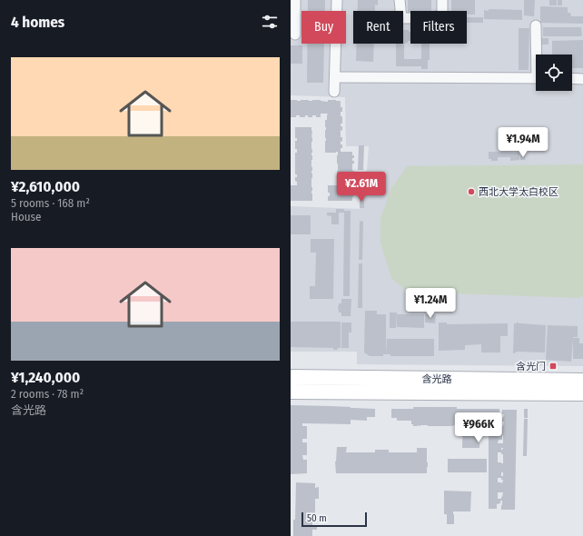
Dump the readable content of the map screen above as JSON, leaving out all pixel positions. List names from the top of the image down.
{
  "streets": {
    "main road": ["含光路"]
  },
  "places": {
    "other": ["西北大学太白校区"],
    "transit": ["含光门"]
  },
  "scale_bar": "50 m",
  "page": {
    "heading": "4 homes",
    "chip": ["Buy", "Rent", "Filters"],
    "list": [
      {
        "name": "¥2,610,000",
        "note": "5 rooms · 168 m² · House"
      },
      {
        "name": "¥1,240,000",
        "note": "2 rooms · 78 m² · 含光路"
      }
    ],
    "price": [
      "¥1.94M",
      "¥2.61M",
      "¥1.24M",
      "¥966K"
    ],
    "scale": "50 m"
  }
}
